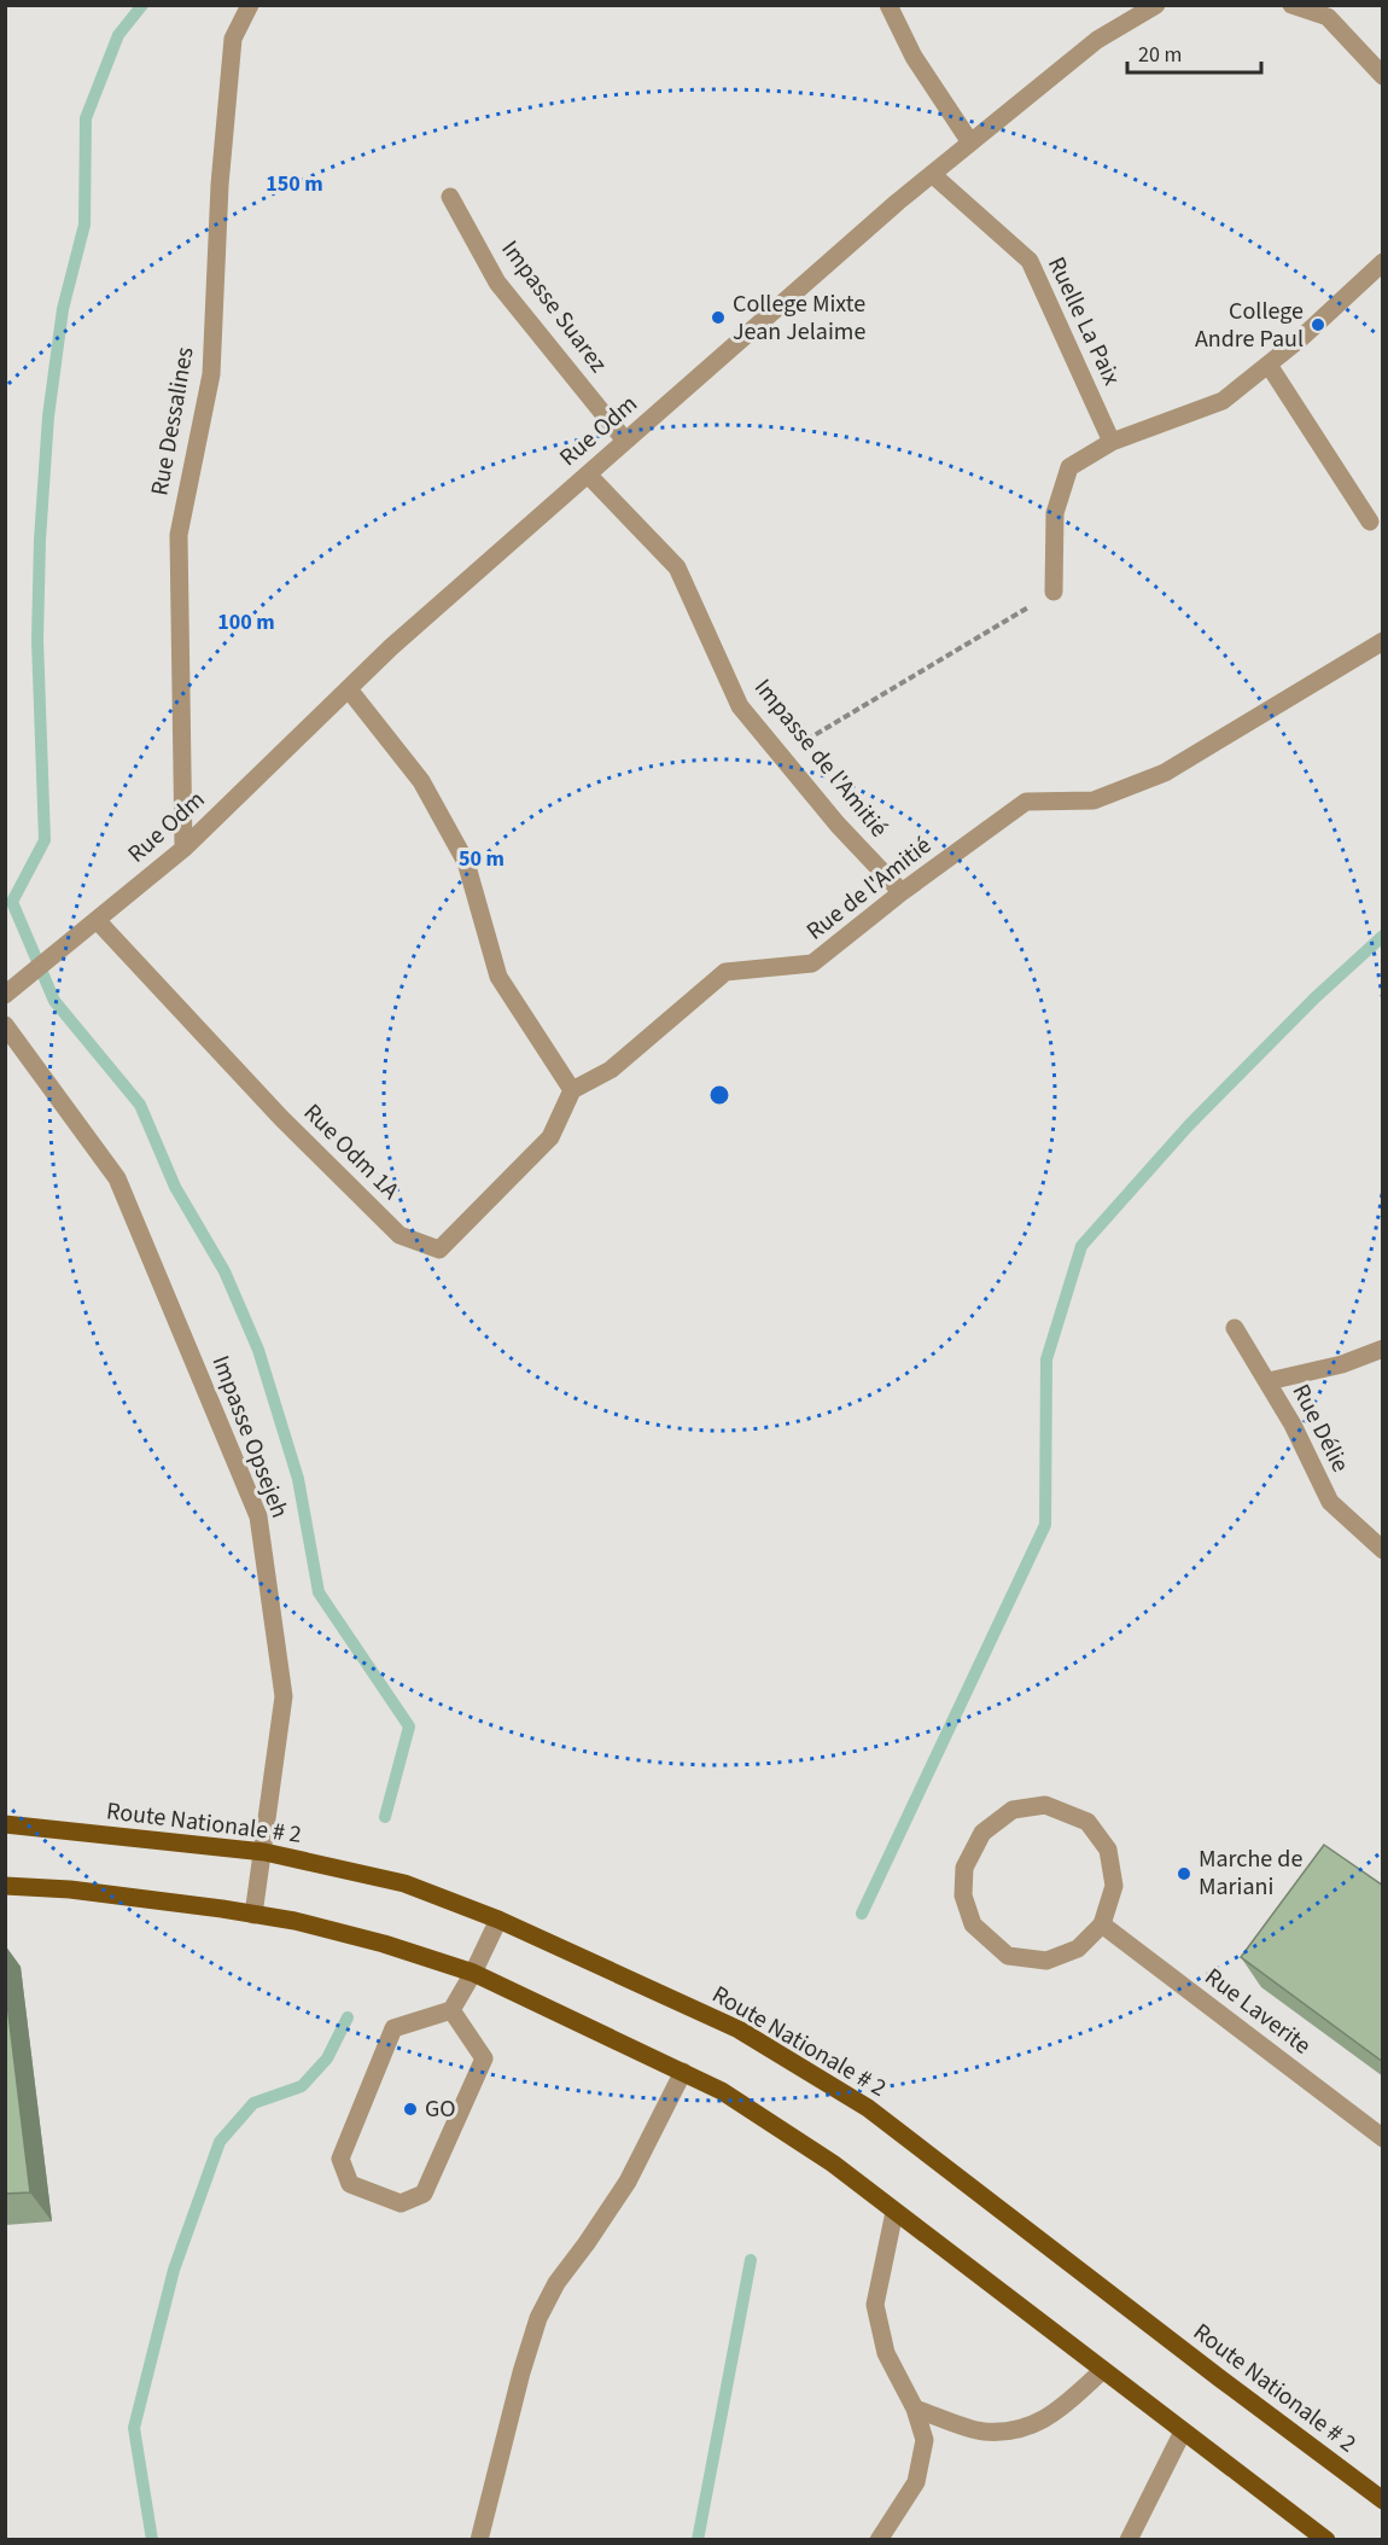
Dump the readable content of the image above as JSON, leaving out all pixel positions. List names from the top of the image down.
{
  "streets": {
    "main road": ["Route Nationale # 2"],
    "street": [
      "Impasse Suarez",
      "Ruelle La Paix",
      "Rue Dessalines",
      "Rue Odm",
      "Impasse de l'Amitié",
      "Rue de l'Amitié",
      "Rue Odm 1A",
      "Rue Délie",
      "Impasse Opsejeh",
      "Rue Laverite"
    ]
  },
  "crossings": [
    ["Impasse Suarez", "Rue Odm"],
    ["Ruelle La Paix", "Rue Odm"],
    ["Rue Dessalines", "Rue Odm"],
    ["Rue Odm", "Impasse de l'Amitié"],
    ["Rue Odm", "Rue Odm 1A"],
    ["Impasse de l'Amitié", "Rue de l'Amitié"],
    ["Rue de l'Amitié", "Rue Odm 1A"],
    ["Impasse Opsejeh", "Route Nationale # 2"]
  ],
  "places": [
    "College Mixte Jean Jelaime",
    "College Andre Paul",
    "Marche de Mariani",
    "GO"
  ],
  "scale_bar": "20 m",
  "rings": ["150 m", "100 m", "50 m"]
}
